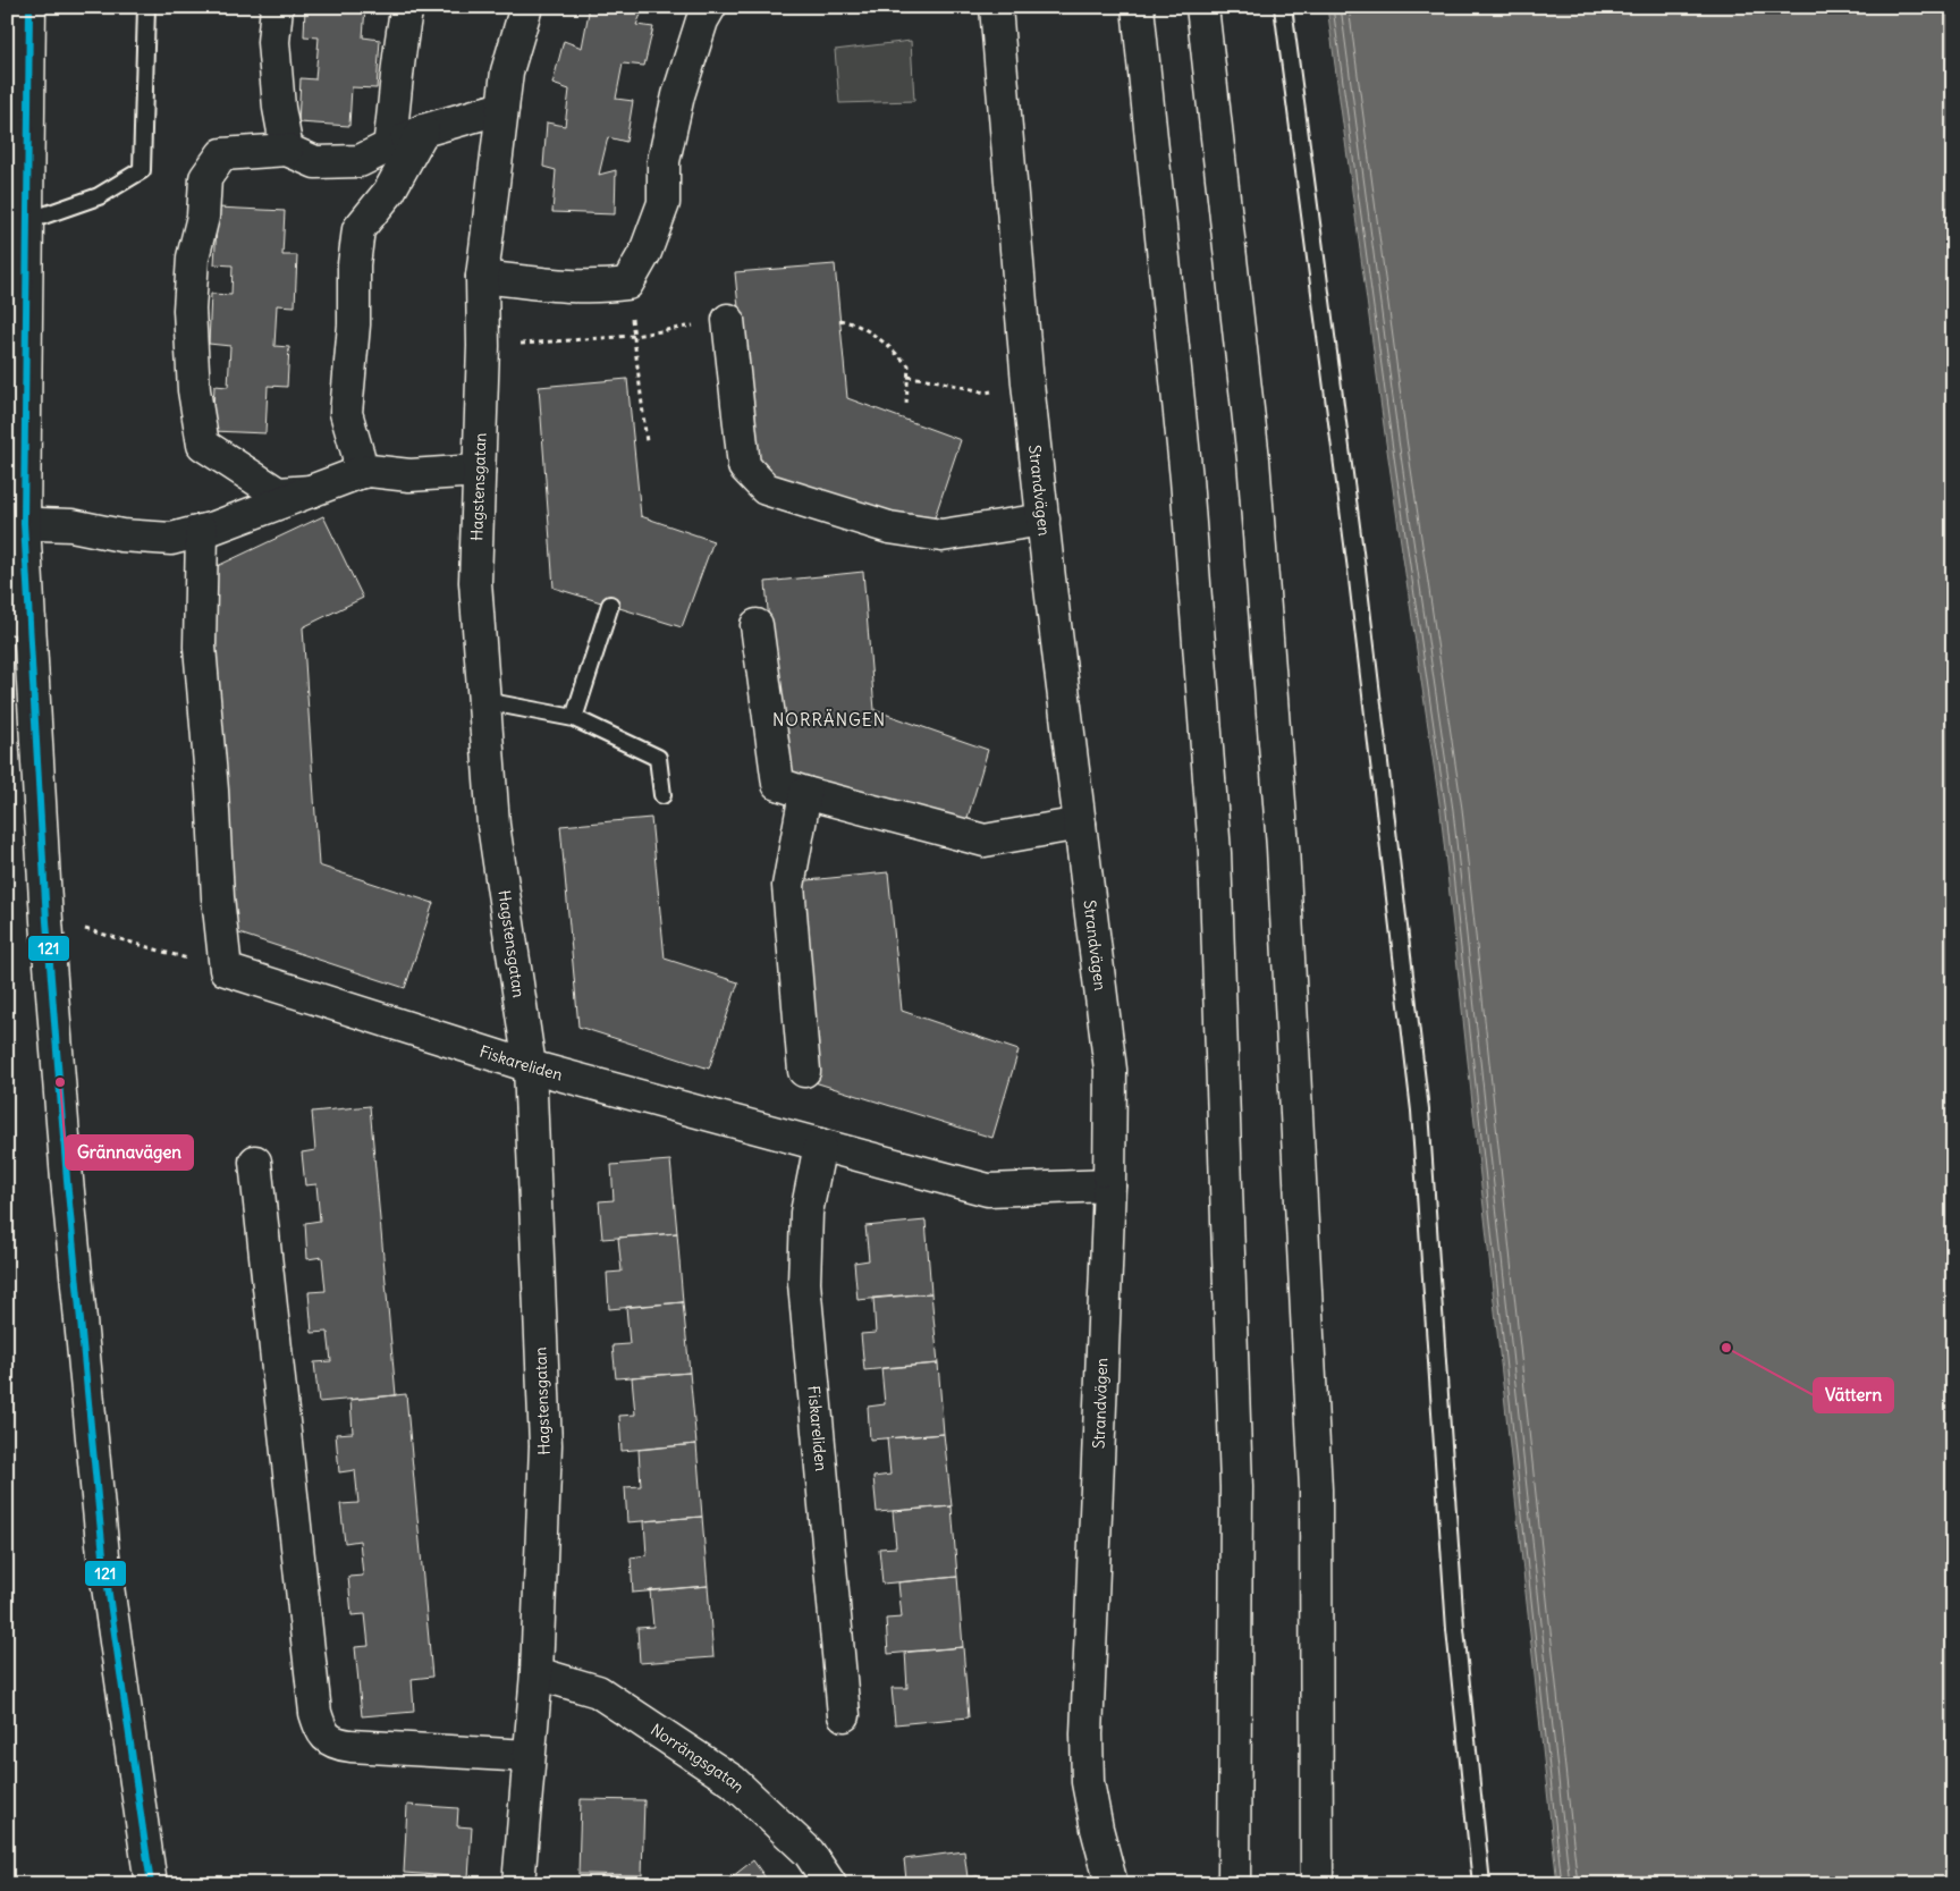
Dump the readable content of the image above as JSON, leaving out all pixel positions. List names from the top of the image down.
{
  "streets": {
    "main road": [
      "Hagstensgatan",
      "Strandvägen",
      "Fiskareliden",
      "Norrängsgatan"
    ]
  },
  "crossings": [
    ["Hagstensgatan", "Fiskareliden"],
    ["Hagstensgatan", "Norrängsgatan"],
    ["Strandvägen", "Fiskareliden"]
  ],
  "districts": ["NORRÄNGEN"],
  "places": ["Grännavägen", "Vättern"],
  "lines": ["transit line 121"]
}
